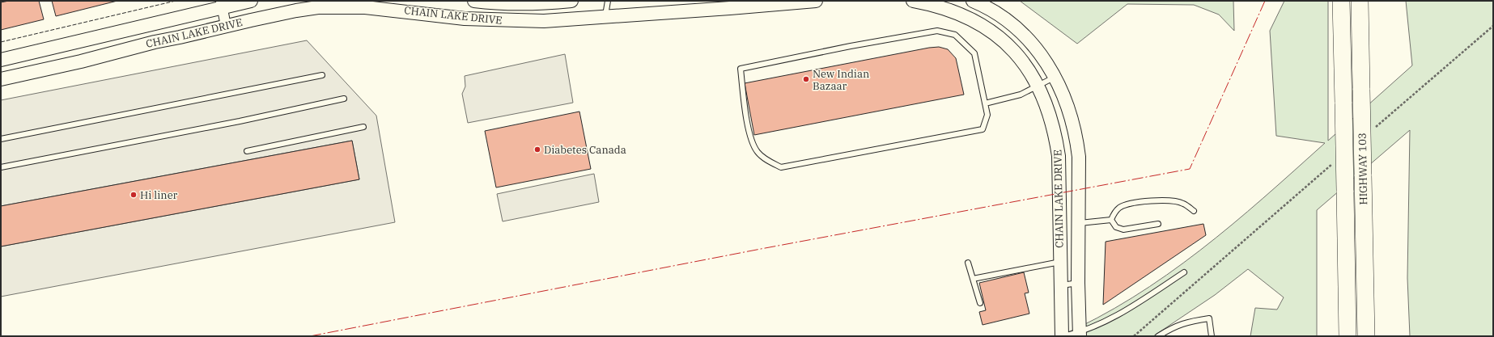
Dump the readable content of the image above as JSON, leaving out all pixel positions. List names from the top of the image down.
{
  "streets": {
    "highway": ["HIGHWAY 103"],
    "street": ["CHAIN LAKE DRIVE"]
  },
  "places": ["New Indian Bazaar", "Diabetes Canada", "Hi liner"]
}
